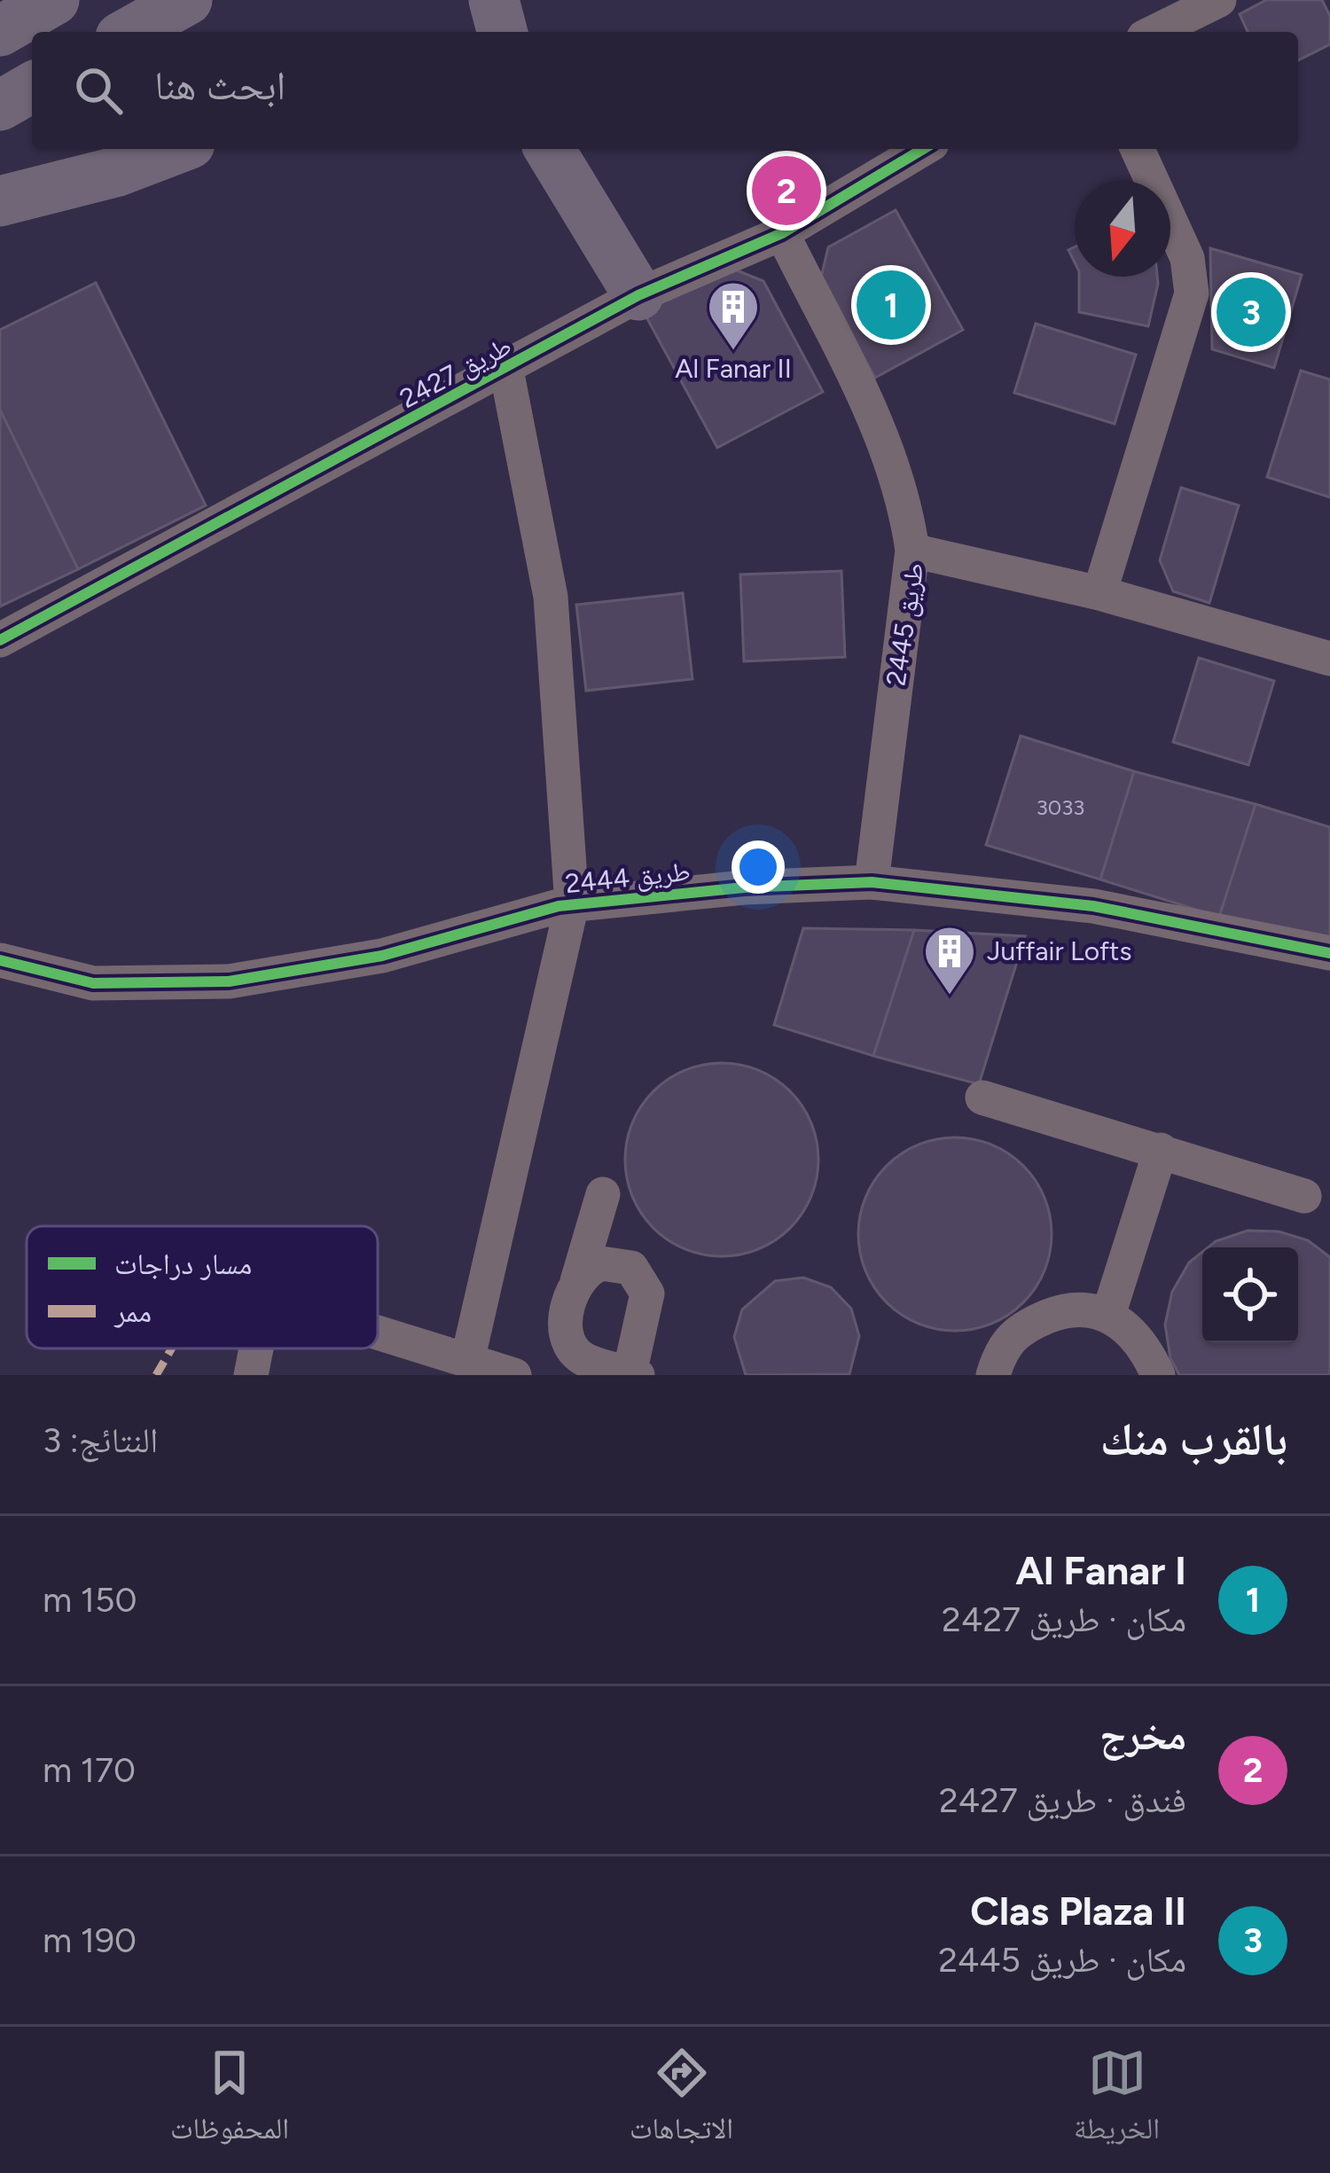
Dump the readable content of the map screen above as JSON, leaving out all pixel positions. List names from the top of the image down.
{
  "streets": {
    "street": ["طريق 2427", "طريق 2445", "طريق 2444"]
  },
  "crossings": [
    ["طريق 2445", "طريق 2444"]
  ],
  "places": {
    "building": ["Al Fanar II", "Juffair Lofts"]
  },
  "house_numbers": ["3033"],
  "legend": ["مسار دراجات", "ممر"],
  "north": "bottom",
  "page": {
    "search": "ابحث هنا",
    "pins": ["2", "1", "3"],
    "heading": ["بالقرب منك", "النتائج: 3"],
    "list": [
      {
        "mark": "1",
        "name": "Al Fanar I",
        "note": "مكان · طريق 2427",
        "value": "150 m"
      },
      {
        "mark": "2",
        "name": "مخرج",
        "note": "فندق · طريق 2427",
        "value": "170 m"
      },
      {
        "mark": "3",
        "name": "Clas Plaza II",
        "note": "مكان · طريق 2445",
        "value": "190 m"
      }
    ],
    "nav": ["الخريطة", "الاتجاهات", "المحفوظات"]
  }
}
